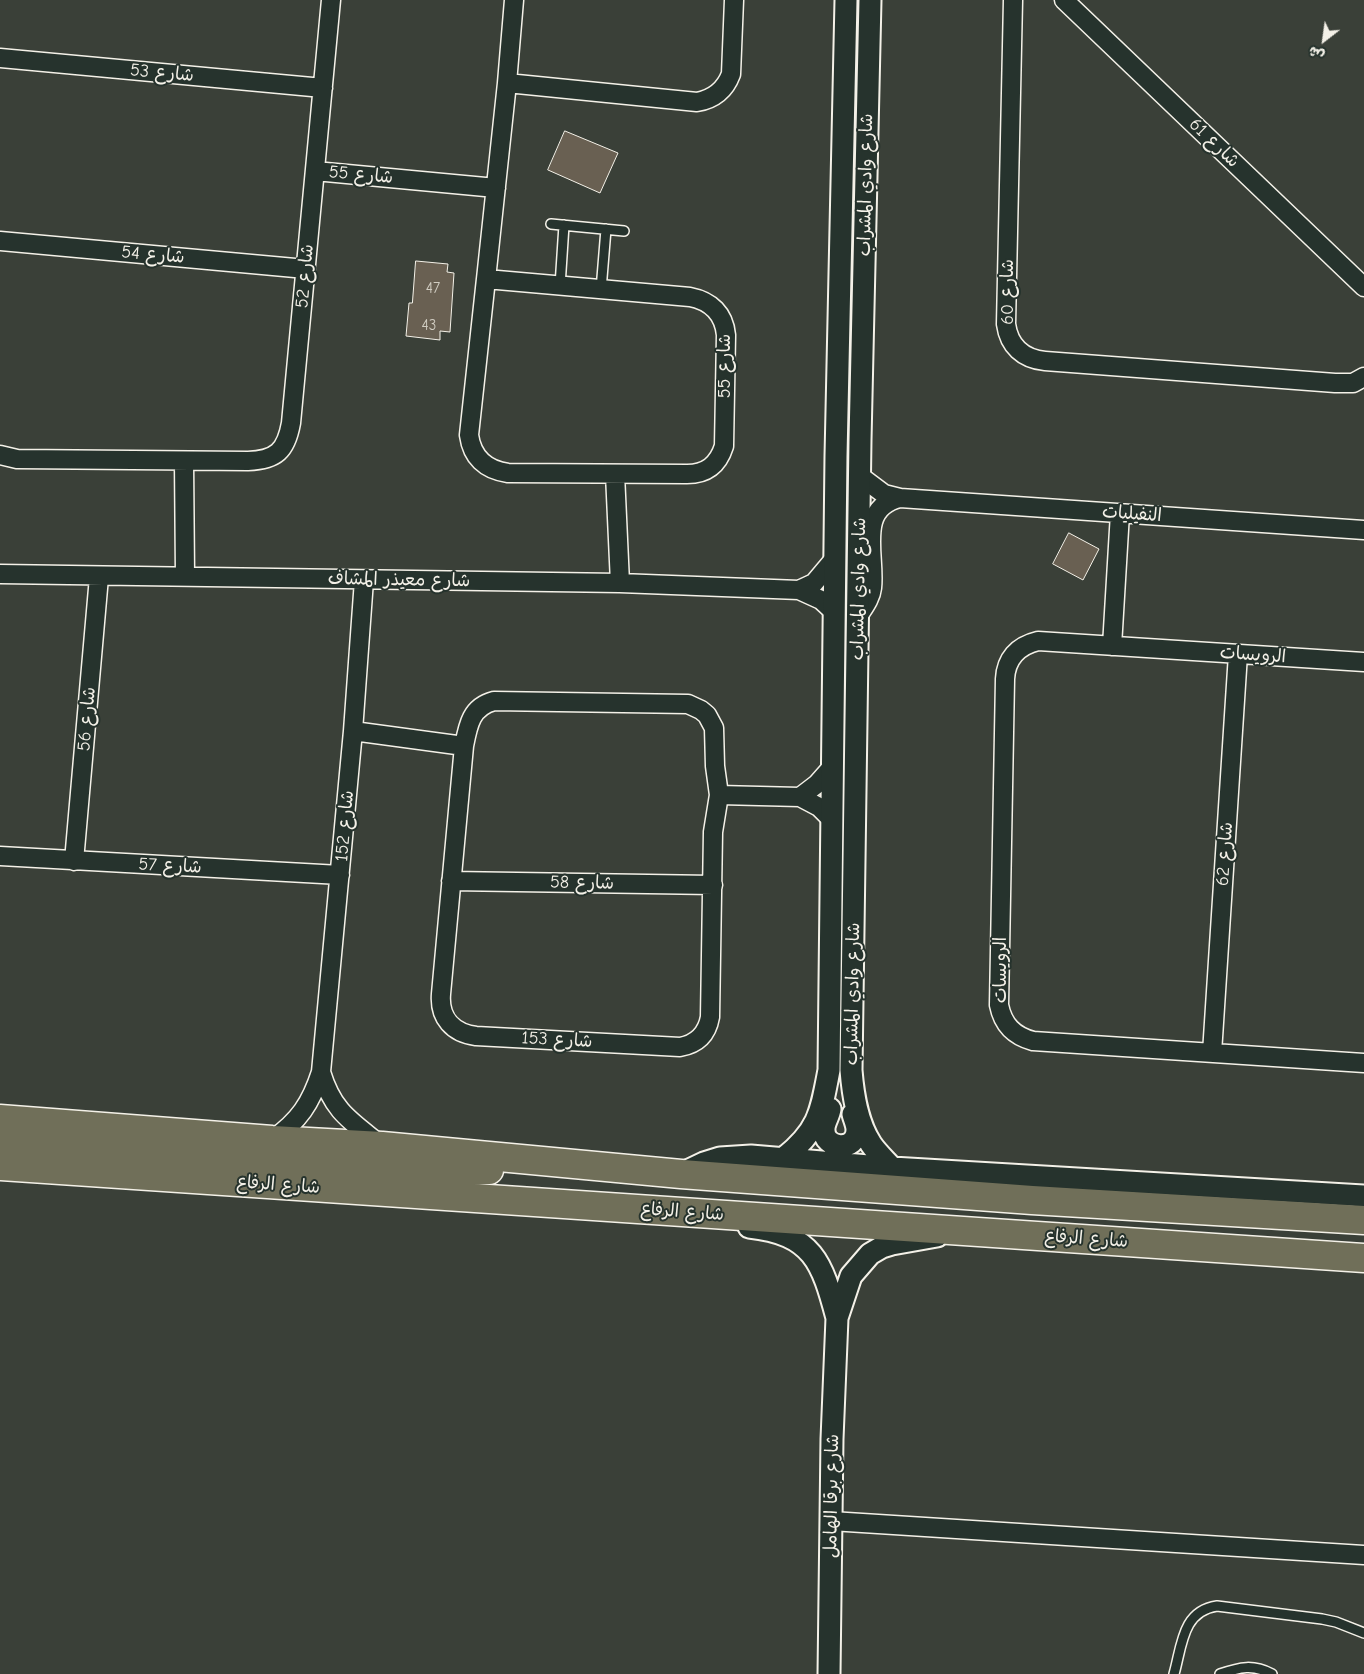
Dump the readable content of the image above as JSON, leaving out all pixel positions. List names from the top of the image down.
{
  "streets": {
    "main road": ["شارع الرفاع"],
    "street": [
      "شارع 53",
      "شارع 61",
      "شارع 55",
      "شارع وادي المشراب",
      "شارع 54",
      "شارع 52",
      "شارع 60",
      "النفيليات",
      "شارع معيذر المشاف",
      "الرويسات",
      "شارع 56",
      "شارع 152",
      "شارع 62",
      "شارع 57",
      "شارع 58",
      "شارع 153",
      "شارع برقا الهامل"
    ]
  },
  "crossings": [
    ["شارع 53", "شارع 52"],
    ["شارع 55", "شارع 52"],
    ["شارع وادي المشراب", "النفيليات"],
    ["شارع وادي المشراب", "شارع معيذر المشاف"],
    ["شارع 54", "شارع 52"],
    ["شارع معيذر المشاف", "شارع 56"],
    ["شارع معيذر المشاف", "شارع 152"],
    ["الرويسات", "شارع 62"],
    ["شارع 56", "شارع 57"],
    ["شارع 152", "شارع 57"],
    ["شارع 152", "شارع الرفاع"],
    ["شارع 58", "شارع 153"],
    ["شارع الرفاع", "شارع برقا الهامل"]
  ],
  "house_numbers": ["47", "43"],
  "north": "bottom left"
}
